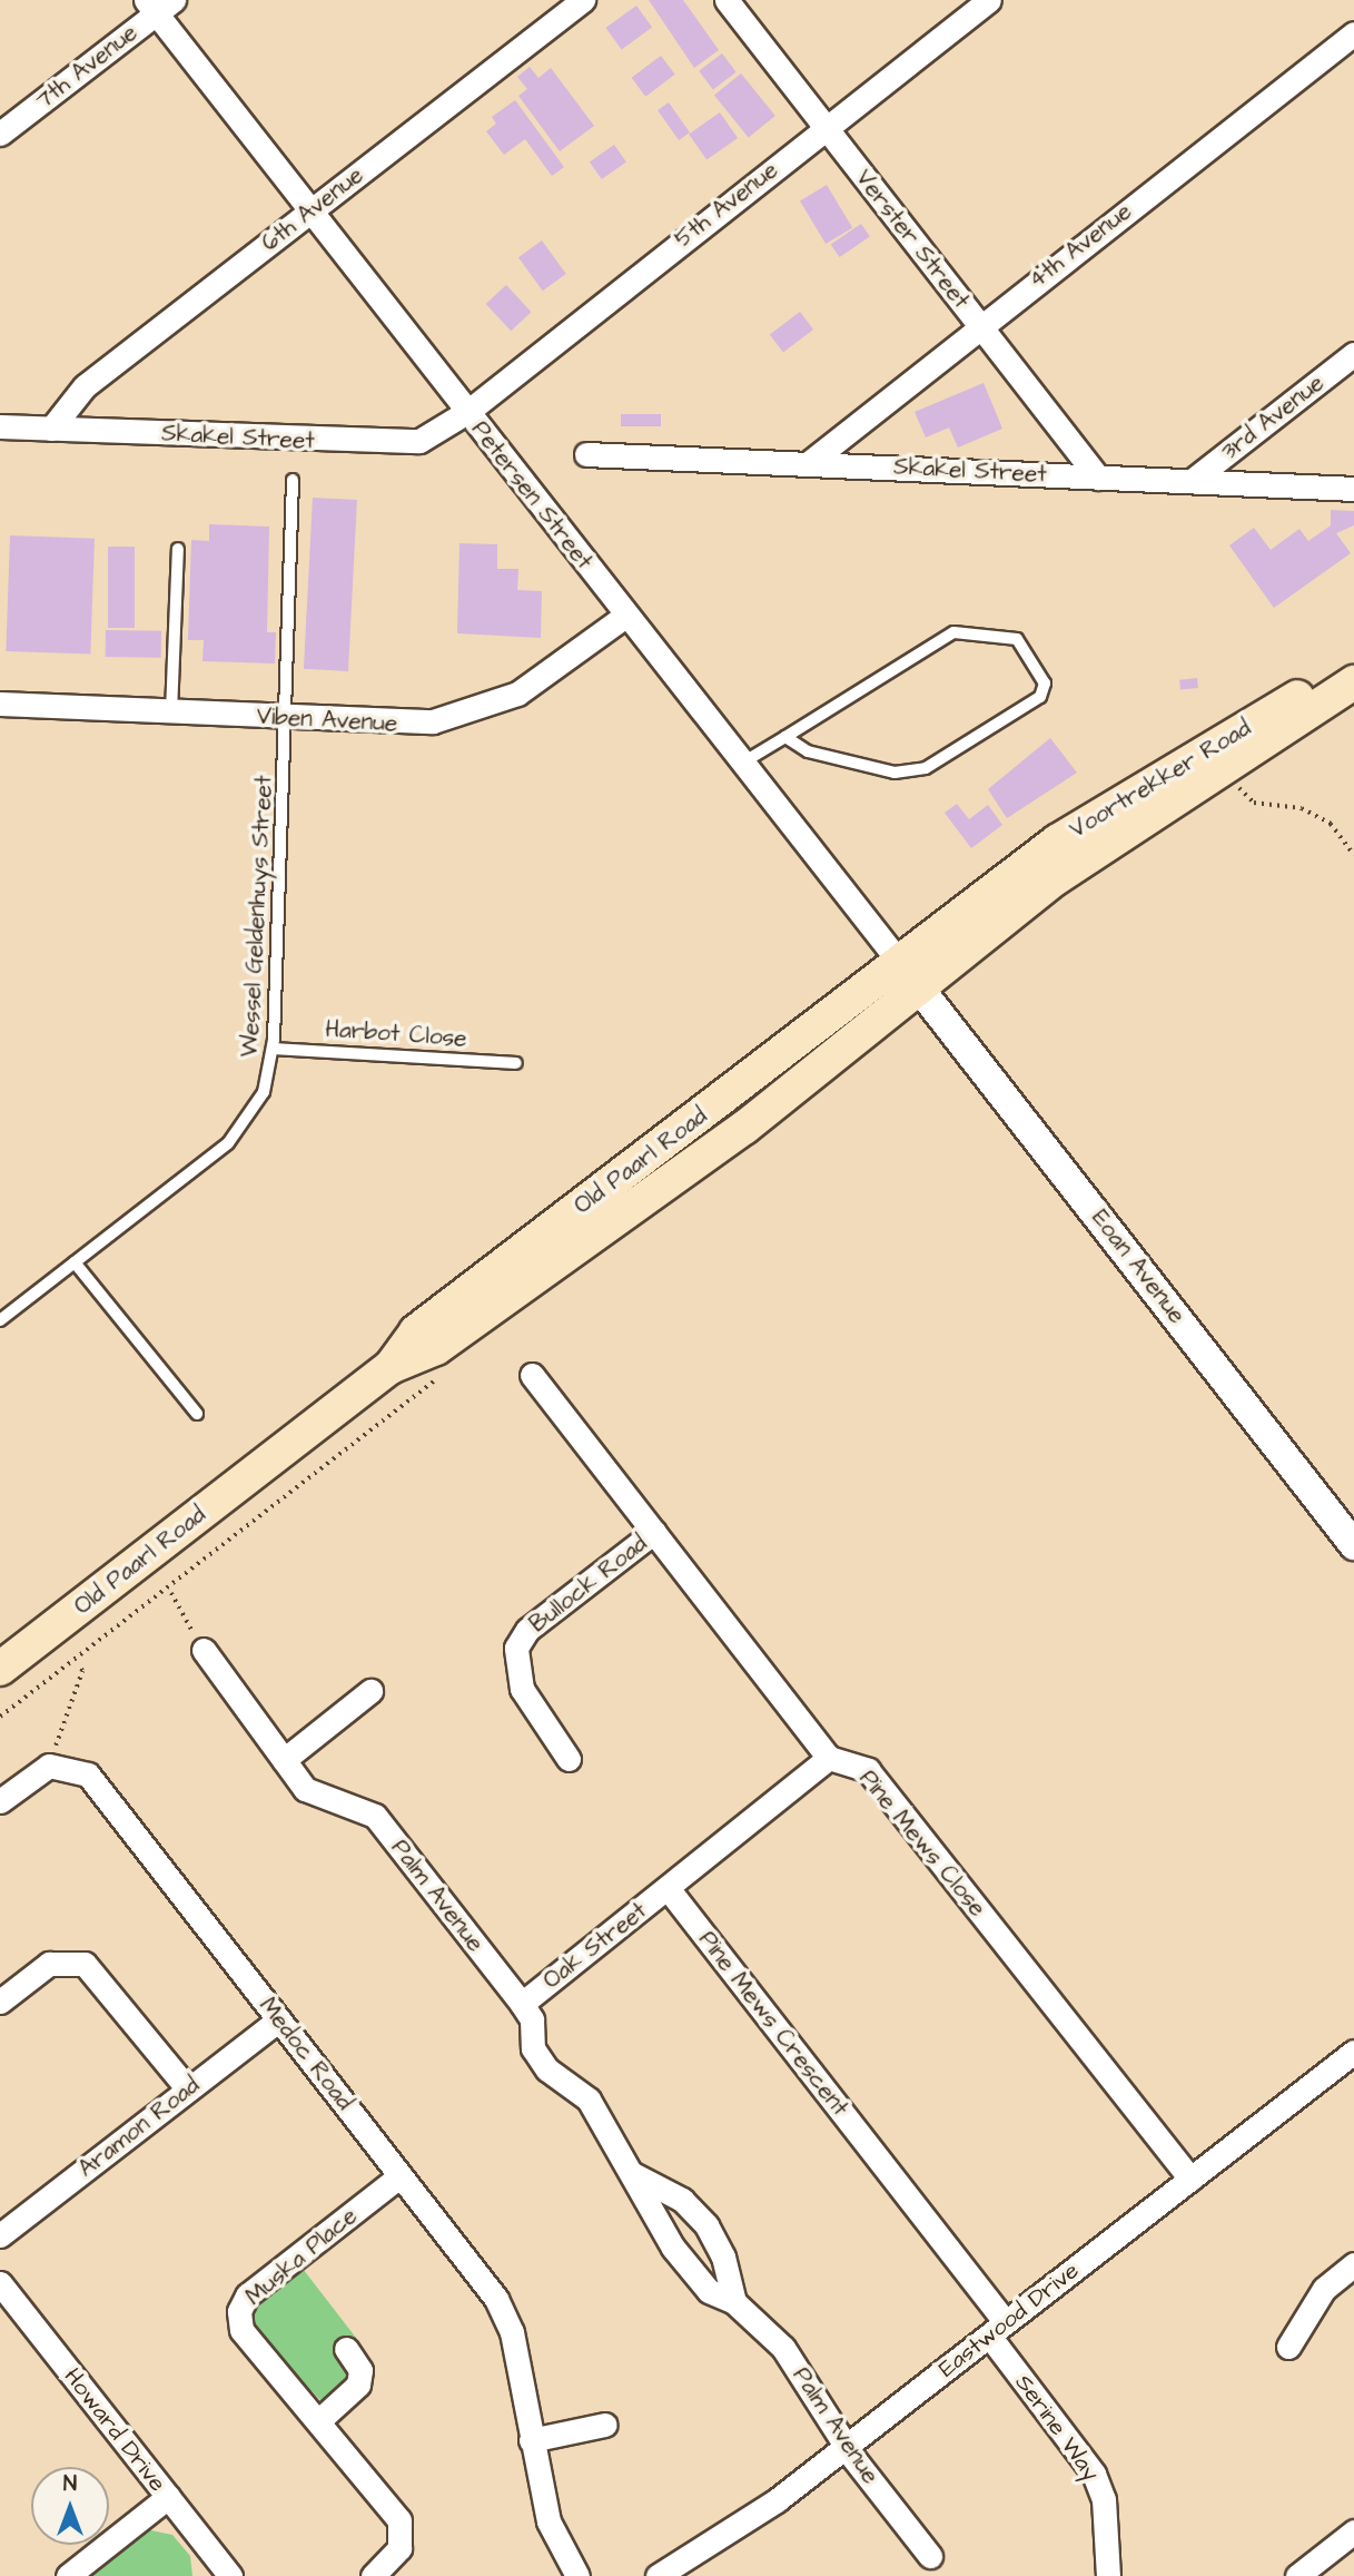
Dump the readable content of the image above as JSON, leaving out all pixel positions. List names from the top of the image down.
{
  "streets": {
    "main road": ["Voortrekker Road", "Old Paarl Road"],
    "street": [
      "7th Avenue",
      "5th Avenue",
      "6th Avenue",
      "Verster Street",
      "4th Avenue",
      "3rd Avenue",
      "Skakel Street",
      "Petersen Street",
      "Viben Avenue",
      "Eoan Avenue",
      "Bullock Road",
      "Pine Mews Close",
      "Palm Avenue",
      "Oak Street",
      "Pine Mews Crescent",
      "Medoc Road",
      "Aramon Road",
      "Muska Place",
      "Eastwood Drive",
      "Serine Way",
      "Howard Drive"
    ],
    "lane": ["Wessel Geldenhuys Street", "Harbot Close"]
  },
  "crossings": [
    ["7th Avenue", "Petersen Street"],
    ["5th Avenue", "Verster Street"],
    ["5th Avenue", "Skakel Street"],
    ["5th Avenue", "Petersen Street"],
    ["6th Avenue", "Skakel Street"],
    ["6th Avenue", "Petersen Street"],
    ["Verster Street", "4th Avenue"],
    ["Verster Street", "Skakel Street"],
    ["4th Avenue", "Skakel Street"],
    ["3rd Avenue", "Skakel Street"],
    ["Skakel Street", "Petersen Street"],
    ["Petersen Street", "Viben Avenue"],
    ["Petersen Street", "Voortrekker Road"],
    ["Petersen Street", "Old Paarl Road"],
    ["Petersen Street", "Eoan Avenue"],
    ["Viben Avenue", "Wessel Geldenhuys Street"],
    ["Voortrekker Road", "Old Paarl Road"],
    ["Voortrekker Road", "Eoan Avenue"],
    ["Wessel Geldenhuys Street", "Harbot Close"],
    ["Old Paarl Road", "Eoan Avenue"],
    ["Bullock Road", "Pine Mews Close"],
    ["Pine Mews Close", "Eastwood Drive"],
    ["Palm Avenue", "Oak Street"],
    ["Palm Avenue", "Eastwood Drive"],
    ["Oak Street", "Pine Mews Crescent"],
    ["Pine Mews Crescent", "Eastwood Drive"],
    ["Pine Mews Crescent", "Serine Way"],
    ["Medoc Road", "Aramon Road"],
    ["Medoc Road", "Muska Place"],
    ["Eastwood Drive", "Serine Way"]
  ],
  "north": "top"
}
